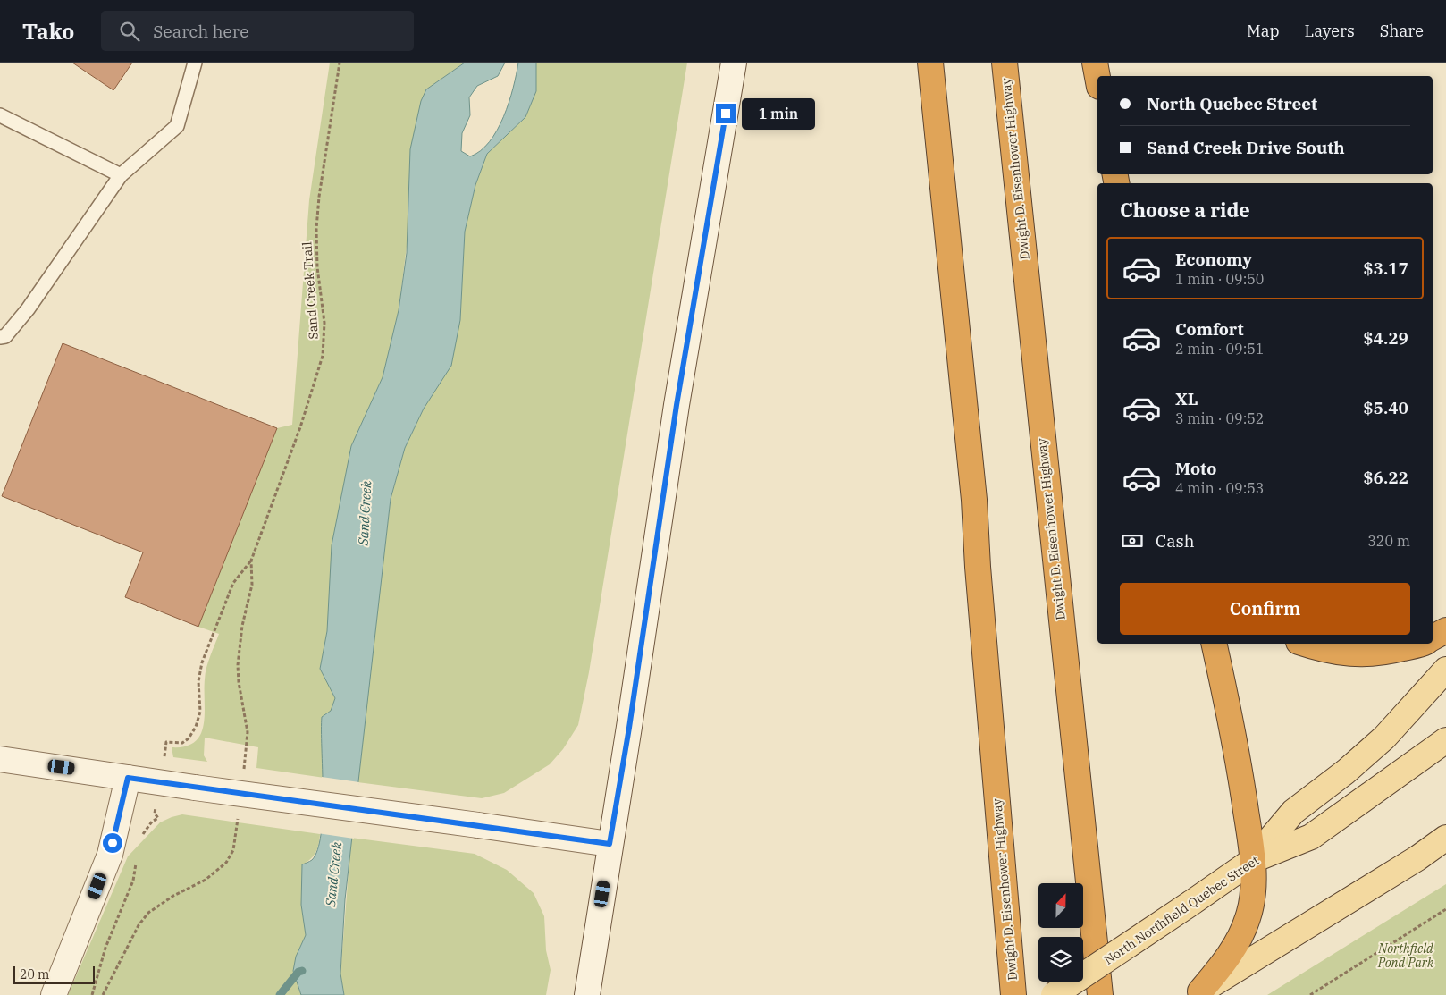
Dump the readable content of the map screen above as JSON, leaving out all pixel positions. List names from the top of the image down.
{
  "streets": {
    "highway": ["Dwight D. Eisenhower Highway"],
    "main road": ["North Northfield Quebec Street"],
    "path": ["Sand Creek Trail"]
  },
  "water": ["Sand Creek"],
  "parks": ["Northfield Pond Park"],
  "scale_bar": "20 m",
  "north": "top",
  "page": {
    "header": "Tako",
    "search": "Search here",
    "nav": ["Map", "Layers", "Share"],
    "banner": ["North Quebec Street", "Sand Creek Drive South"],
    "bubble": "1 min",
    "heading": "Choose a ride",
    "list": [
      {
        "name": "Economy",
        "note": "1 min · 09:50",
        "value": "$3.17"
      },
      {
        "name": "Comfort",
        "note": "2 min · 09:51",
        "value": "$4.29"
      },
      {
        "name": "XL",
        "note": "3 min · 09:52",
        "value": "$5.40"
      },
      {
        "name": "Moto",
        "note": "4 min · 09:53",
        "value": "$6.22"
      }
    ],
    "pay": ["Cash", "320 m"],
    "buttons": "Confirm",
    "scale": "20 m"
  }
}
